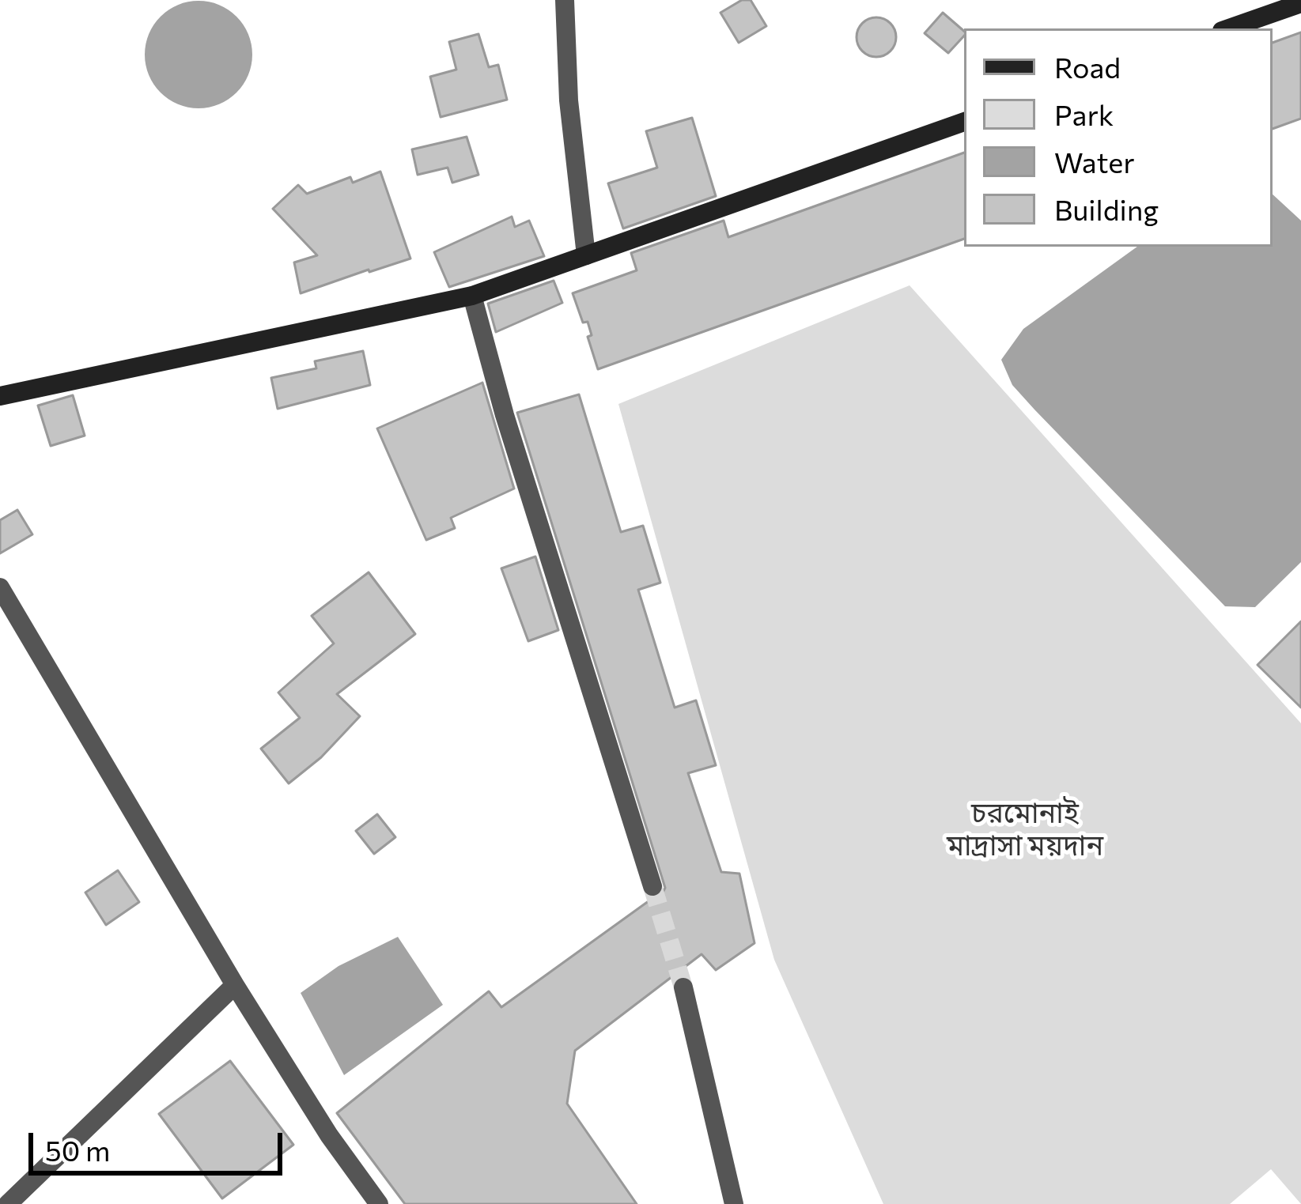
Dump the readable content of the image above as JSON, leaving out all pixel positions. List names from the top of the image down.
{
  "parks": ["চরমোনাই মাদ্রাসা ময়দান"],
  "legend": [
    "Road",
    "Park",
    "Water",
    "Building"
  ],
  "scale_bar": "50 m"
}
